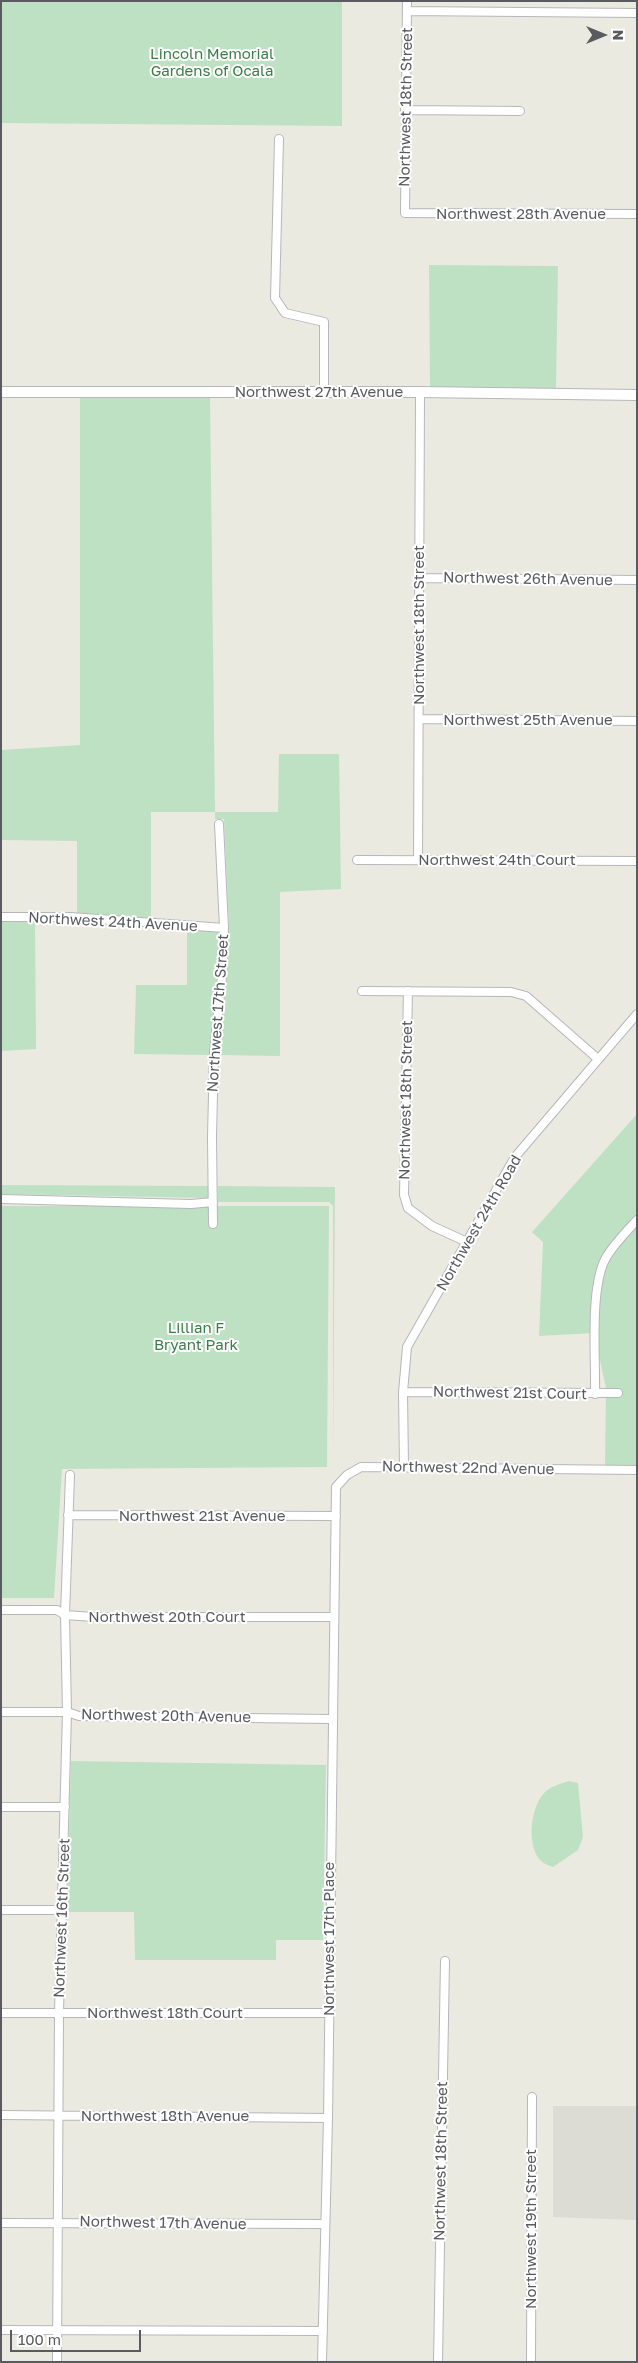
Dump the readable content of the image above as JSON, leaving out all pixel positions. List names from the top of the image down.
{
  "streets": {
    "street": [
      "Northwest 18th Street",
      "Northwest 28th Avenue",
      "Northwest 27th Avenue",
      "Northwest 26th Avenue",
      "Northwest 25th Avenue",
      "Northwest 24th Court",
      "Northwest 24th Avenue",
      "Northwest 17th Street",
      "Northwest 24th Road",
      "Northwest 21st Court",
      "Northwest 22nd Avenue",
      "Northwest 21st Avenue",
      "Northwest 20th Court",
      "Northwest 20th Avenue",
      "Northwest 16th Street",
      "Northwest 17th Place",
      "Northwest 18th Court",
      "Northwest 18th Avenue",
      "Northwest 17th Avenue",
      "Northwest 19th Street"
    ]
  },
  "crossings": [
    ["Northwest 18th Street", "Northwest 28th Avenue"],
    ["Northwest 18th Street", "Northwest 27th Avenue"],
    ["Northwest 18th Street", "Northwest 26th Avenue"],
    ["Northwest 18th Street", "Northwest 25th Avenue"],
    ["Northwest 18th Street", "Northwest 24th Court"],
    ["Northwest 18th Street", "Northwest 24th Road"],
    ["Northwest 24th Avenue", "Northwest 17th Street"],
    ["Northwest 24th Road", "Northwest 21st Court"],
    ["Northwest 24th Road", "Northwest 22nd Avenue"],
    ["Northwest 22nd Avenue", "Northwest 21st Avenue"],
    ["Northwest 22nd Avenue", "Northwest 17th Place"],
    ["Northwest 21st Avenue", "Northwest 16th Street"],
    ["Northwest 21st Avenue", "Northwest 17th Place"],
    ["Northwest 20th Court", "Northwest 16th Street"],
    ["Northwest 20th Court", "Northwest 17th Place"],
    ["Northwest 20th Avenue", "Northwest 16th Street"],
    ["Northwest 20th Avenue", "Northwest 17th Place"],
    ["Northwest 16th Street", "Northwest 18th Court"],
    ["Northwest 16th Street", "Northwest 18th Avenue"],
    ["Northwest 16th Street", "Northwest 17th Avenue"],
    ["Northwest 17th Place", "Northwest 18th Court"],
    ["Northwest 17th Place", "Northwest 18th Avenue"],
    ["Northwest 17th Place", "Northwest 17th Avenue"]
  ],
  "parks": ["Lincoln Memorial Gardens of Ocala", "Lillian F Bryant Park"],
  "scale_bar": "100 m",
  "north": "right"
}
